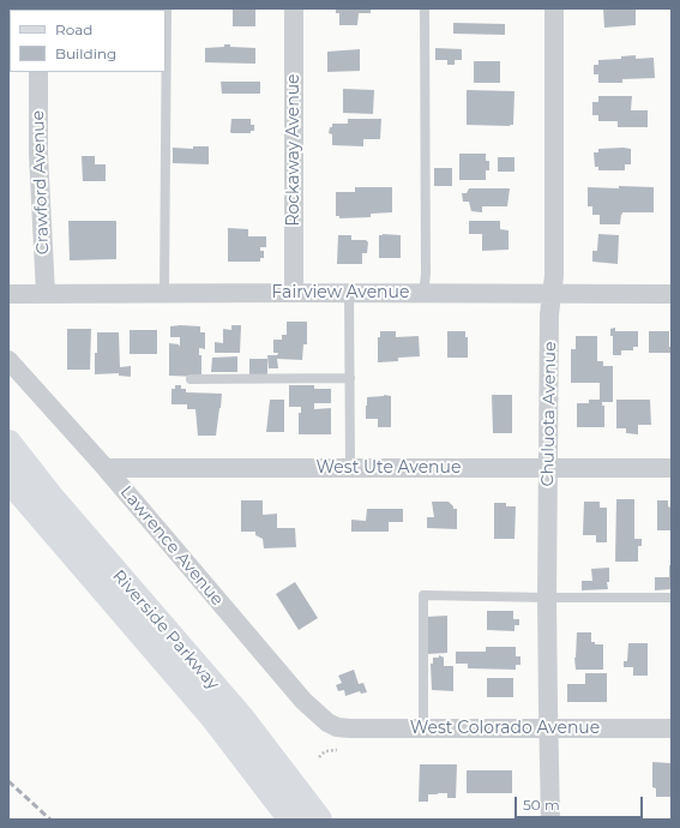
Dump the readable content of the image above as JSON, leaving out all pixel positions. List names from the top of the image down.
{
  "streets": {
    "main road": ["Riverside Parkway"],
    "street": [
      "Rockaway Avenue",
      "Crawford Avenue",
      "Fairview Avenue",
      "Chuluota Avenue",
      "West Ute Avenue",
      "Lawrence Avenue",
      "West Colorado Avenue"
    ]
  },
  "crossings": [
    ["Rockaway Avenue", "Fairview Avenue"],
    ["Crawford Avenue", "Fairview Avenue"],
    ["Fairview Avenue", "Chuluota Avenue"],
    ["Chuluota Avenue", "West Ute Avenue"],
    ["Chuluota Avenue", "West Colorado Avenue"],
    ["West Ute Avenue", "Lawrence Avenue"],
    ["Lawrence Avenue", "West Colorado Avenue"]
  ],
  "legend": ["Road", "Building"],
  "scale_bar": "50 m"
}
